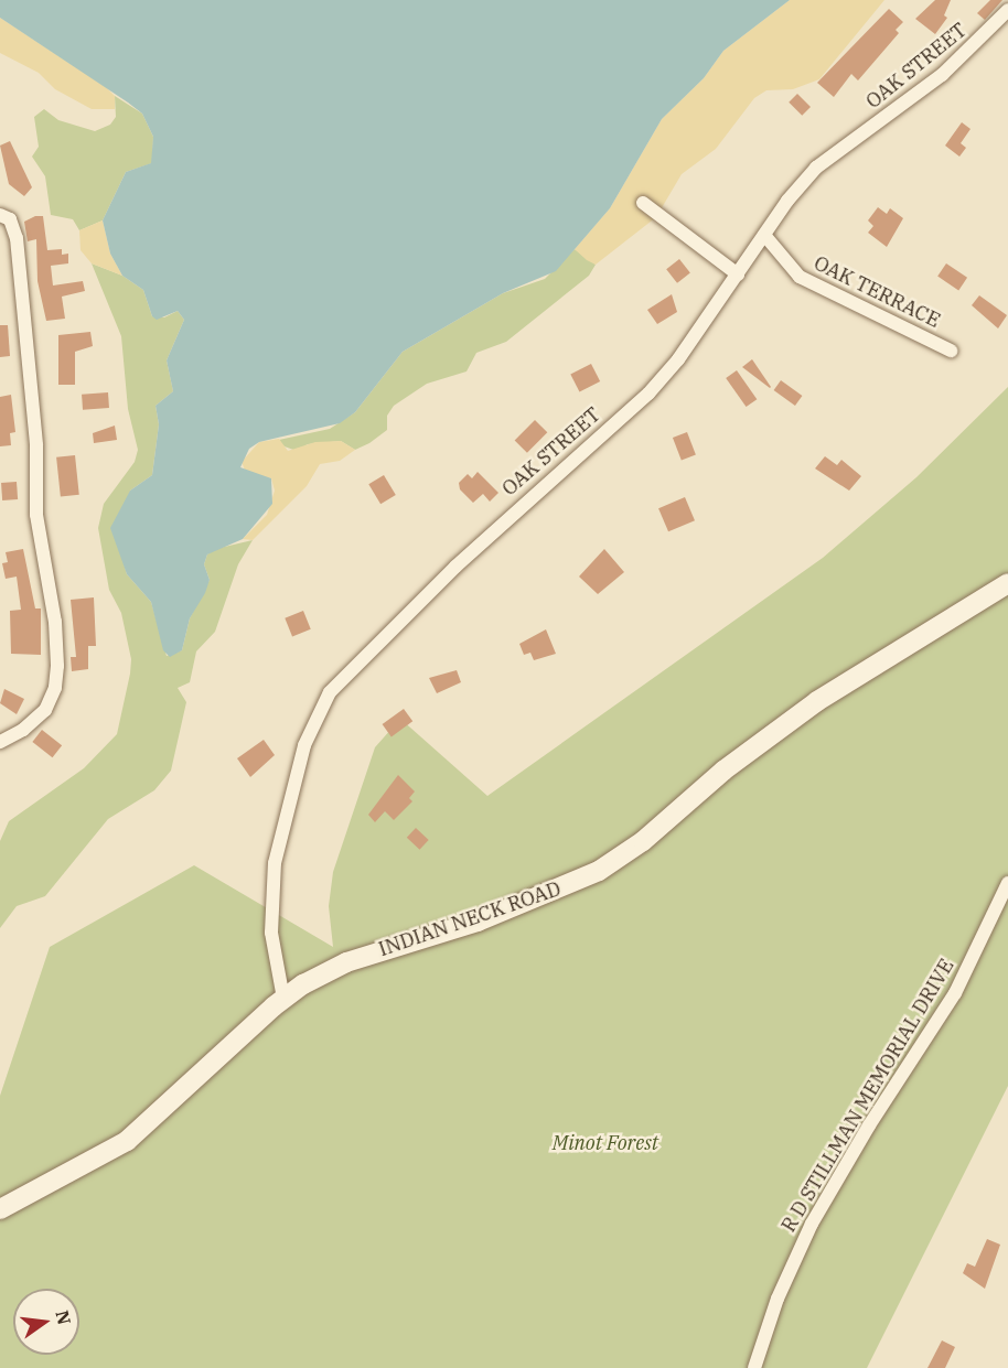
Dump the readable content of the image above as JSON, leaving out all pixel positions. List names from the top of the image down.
{
  "streets": {
    "street": [
      "OAK STREET",
      "OAK TERRACE",
      "INDIAN NECK ROAD",
      "R D STILLMAN MEMORIAL DRIVE"
    ]
  },
  "crossings": [
    ["OAK STREET", "OAK TERRACE"],
    ["OAK STREET", "INDIAN NECK ROAD"]
  ],
  "parks": ["Minot Forest"],
  "north": "right"
}
